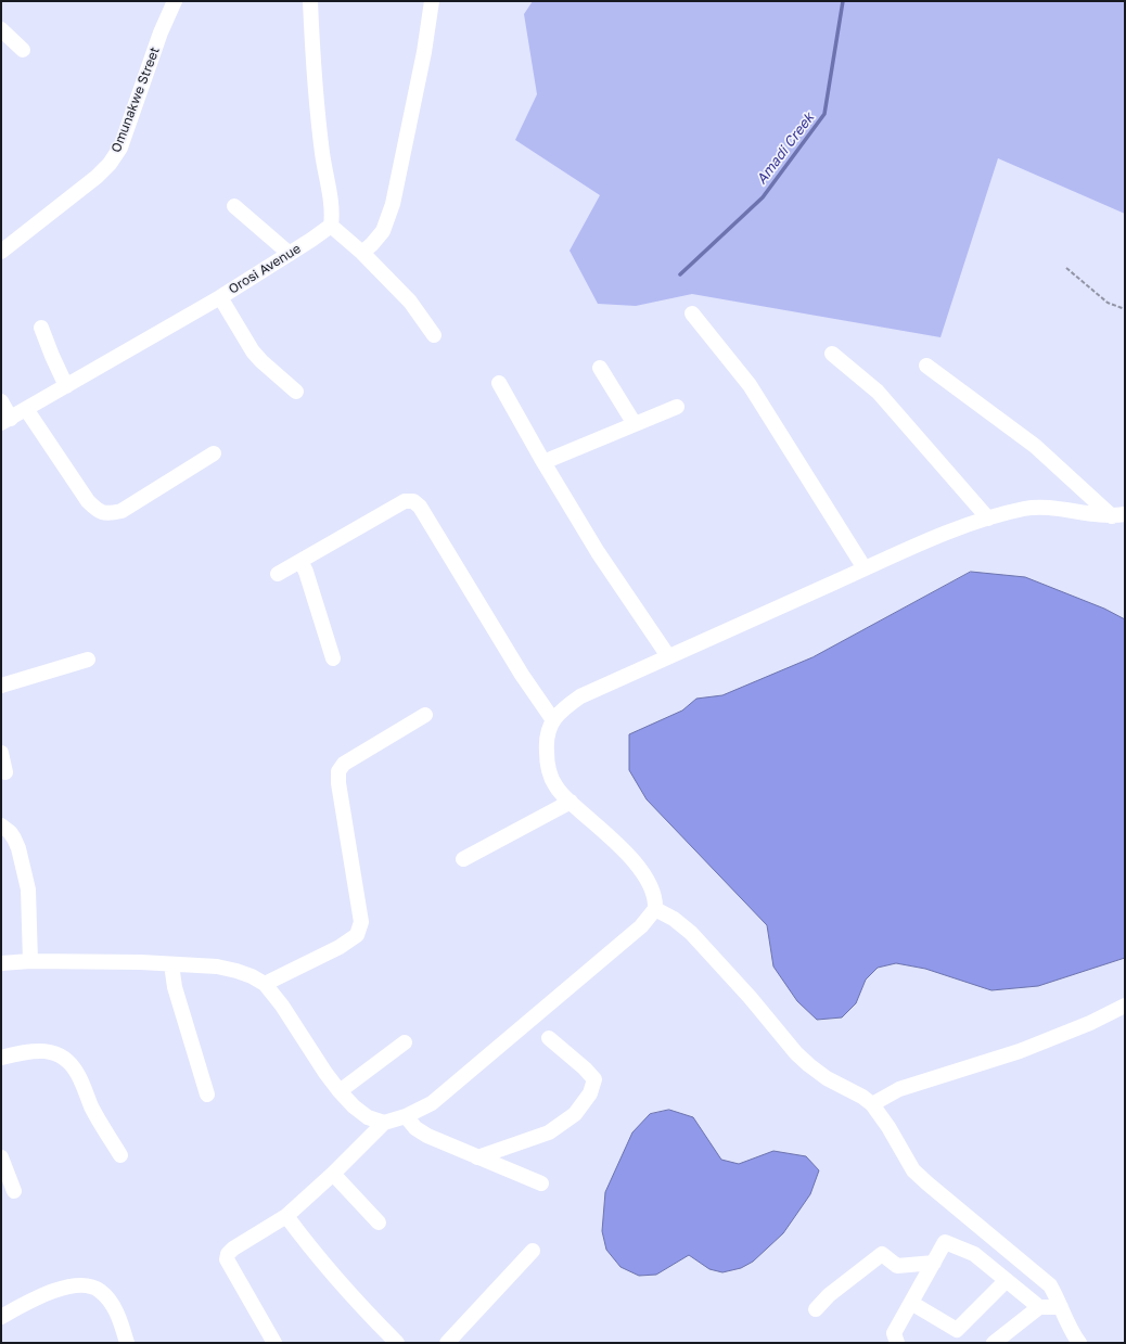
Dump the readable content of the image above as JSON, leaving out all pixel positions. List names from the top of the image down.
{
  "streets": {
    "street": ["Omunakwe Street", "Orosi Avenue"]
  },
  "water": ["Amadi Creek"]
}
